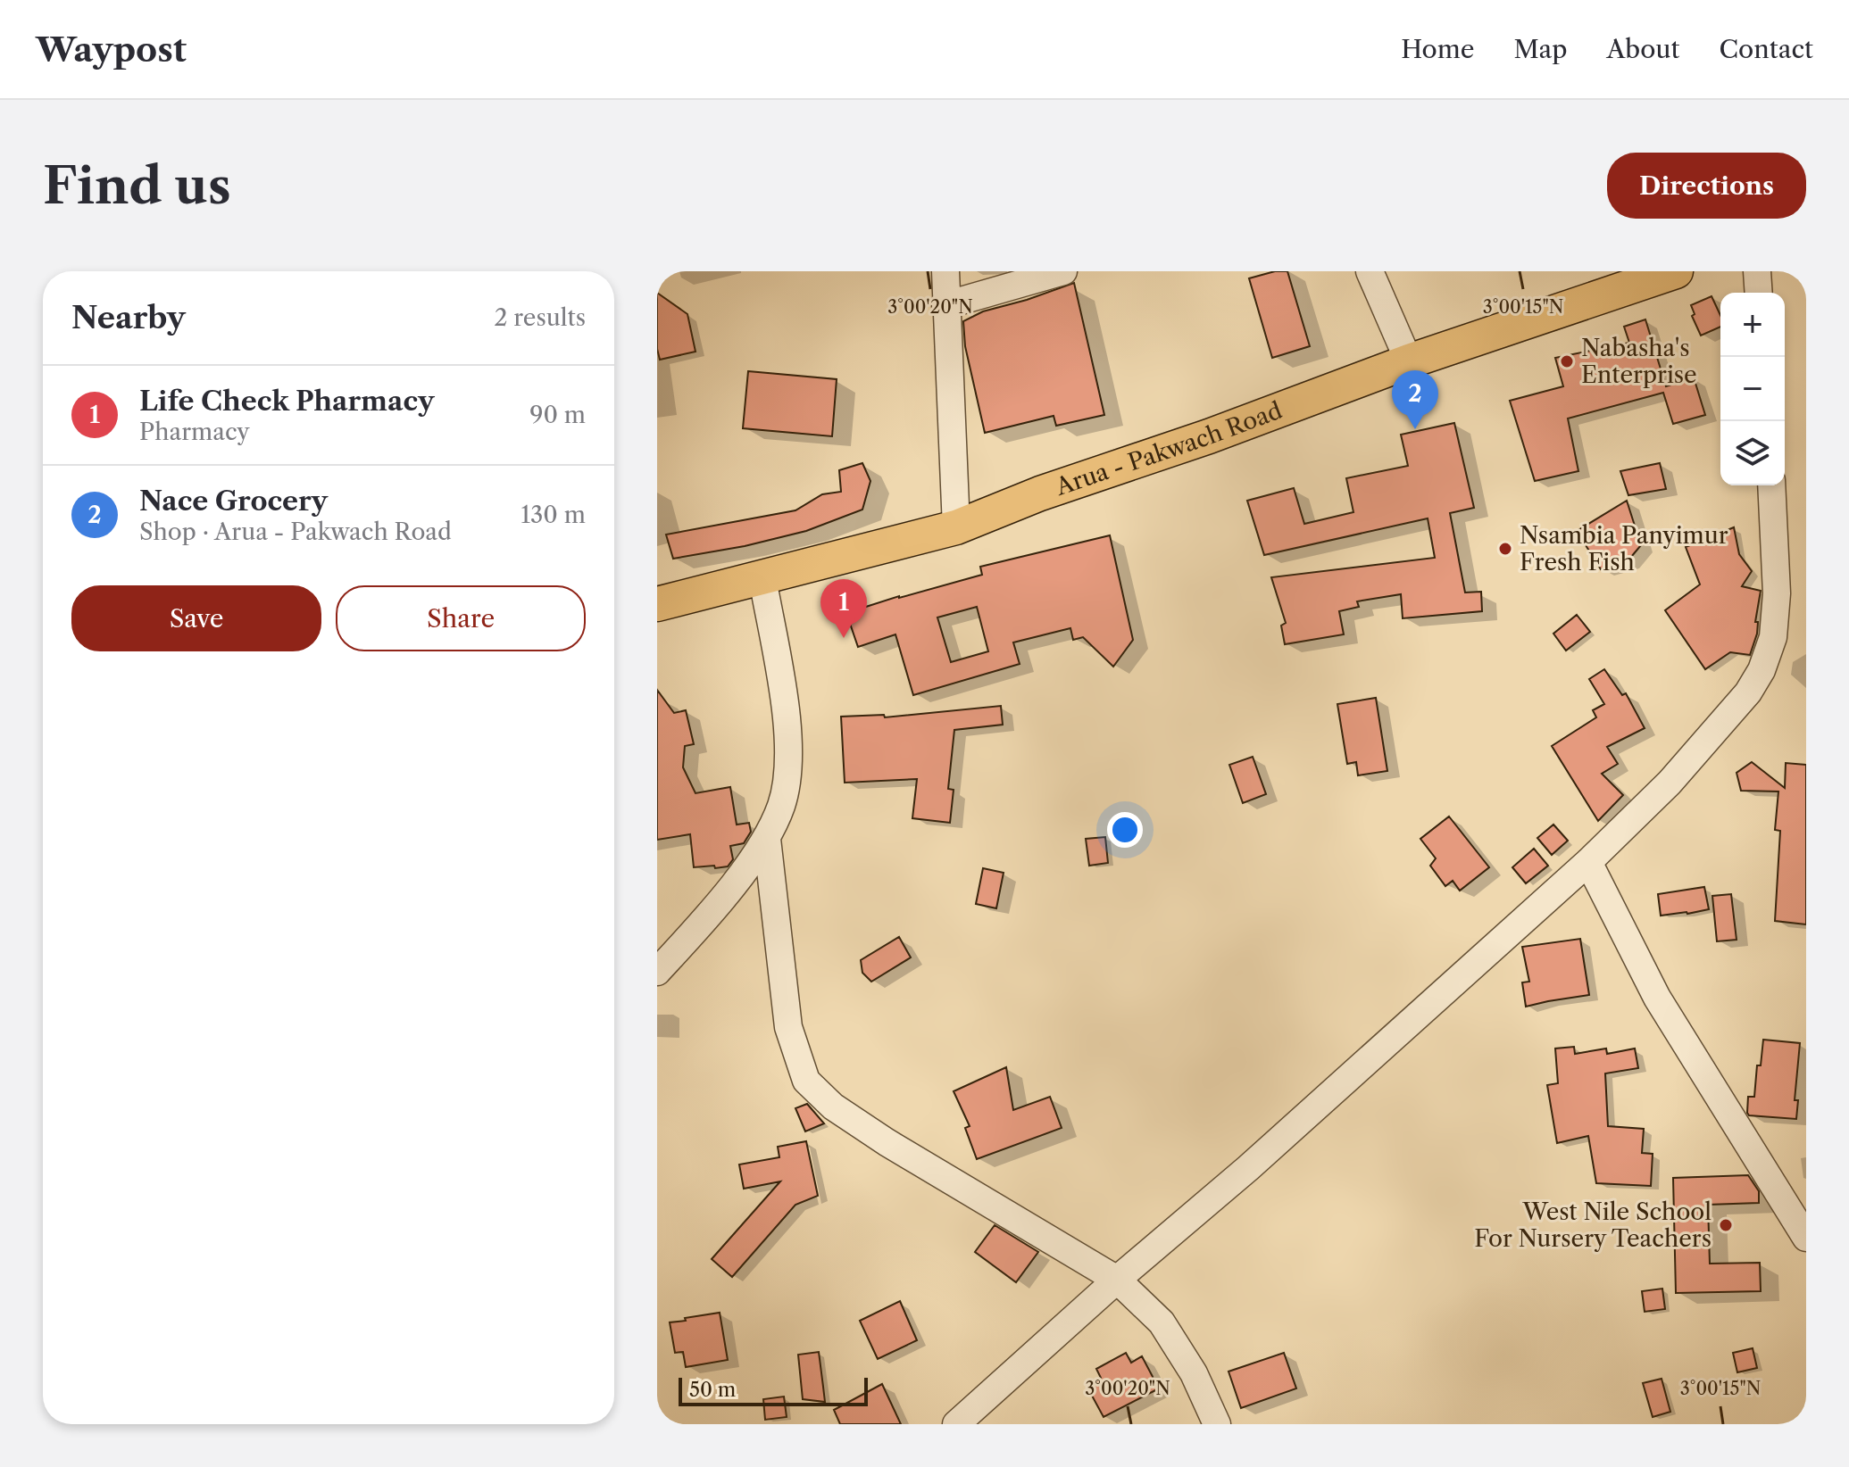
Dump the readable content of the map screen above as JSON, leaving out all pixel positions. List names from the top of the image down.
{
  "streets": {
    "main road": ["Arua - Pakwach Road"]
  },
  "places": ["Nabasha's Enterprise", "Nsambia Panyimur Fresh Fish", "West Nile School For Nursery Teachers"],
  "scale_bar": "50 m",
  "page": {
    "header": "Waypost",
    "nav": [
      "Home",
      "Map",
      "About",
      "Contact"
    ],
    "buttons": [
      "Directions",
      ["Save", "Share"]
    ],
    "title": "Find us",
    "heading": ["Nearby", "2 results"],
    "map_buttons": ["+", "−"],
    "list": [
      {
        "mark": "1",
        "name": "Life Check Pharmacy",
        "note": "Pharmacy",
        "value": "90 m"
      },
      {
        "mark": "2",
        "name": "Nace Grocery",
        "note": "Shop · Arua - Pakwach Road",
        "value": "130 m"
      }
    ],
    "pins": ["2", "1"],
    "scale": "50 m"
  },
  "coordinates": ["3°00'20\"N", "3°00'15\"N"]
}
